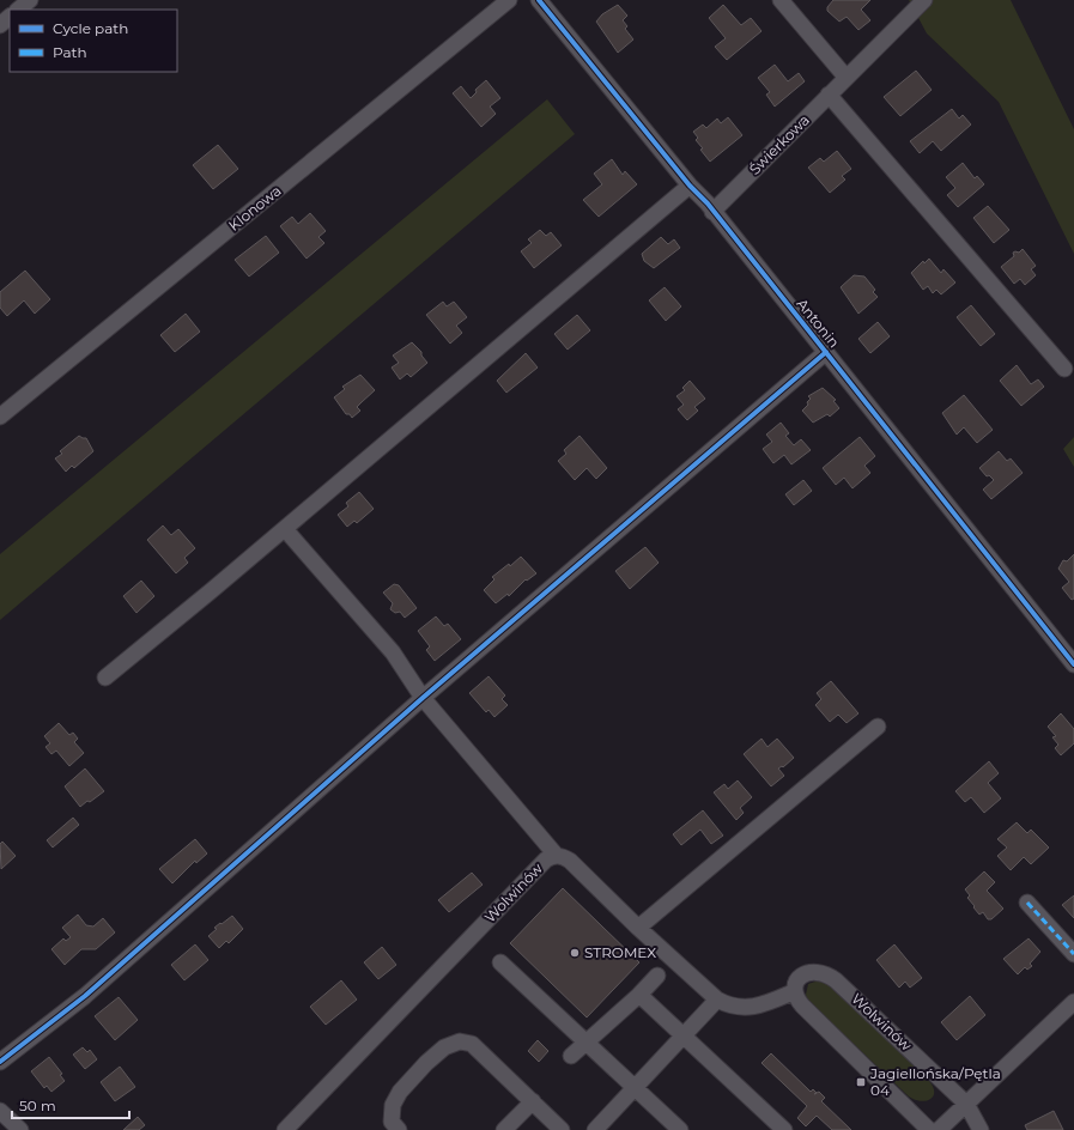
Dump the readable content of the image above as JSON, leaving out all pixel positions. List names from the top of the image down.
{
  "streets": {
    "street": [
      "Świerkowa",
      "Klonowa",
      "Antonin",
      "Wolwinów"
    ]
  },
  "crossings": [
    ["Świerkowa", "Antonin"]
  ],
  "places": {
    "other": ["STROMEX"],
    "transit": ["Jagiellońska/Pętla 04"]
  },
  "legend": ["Cycle path", "Path"],
  "scale_bar": "50 m"
}
